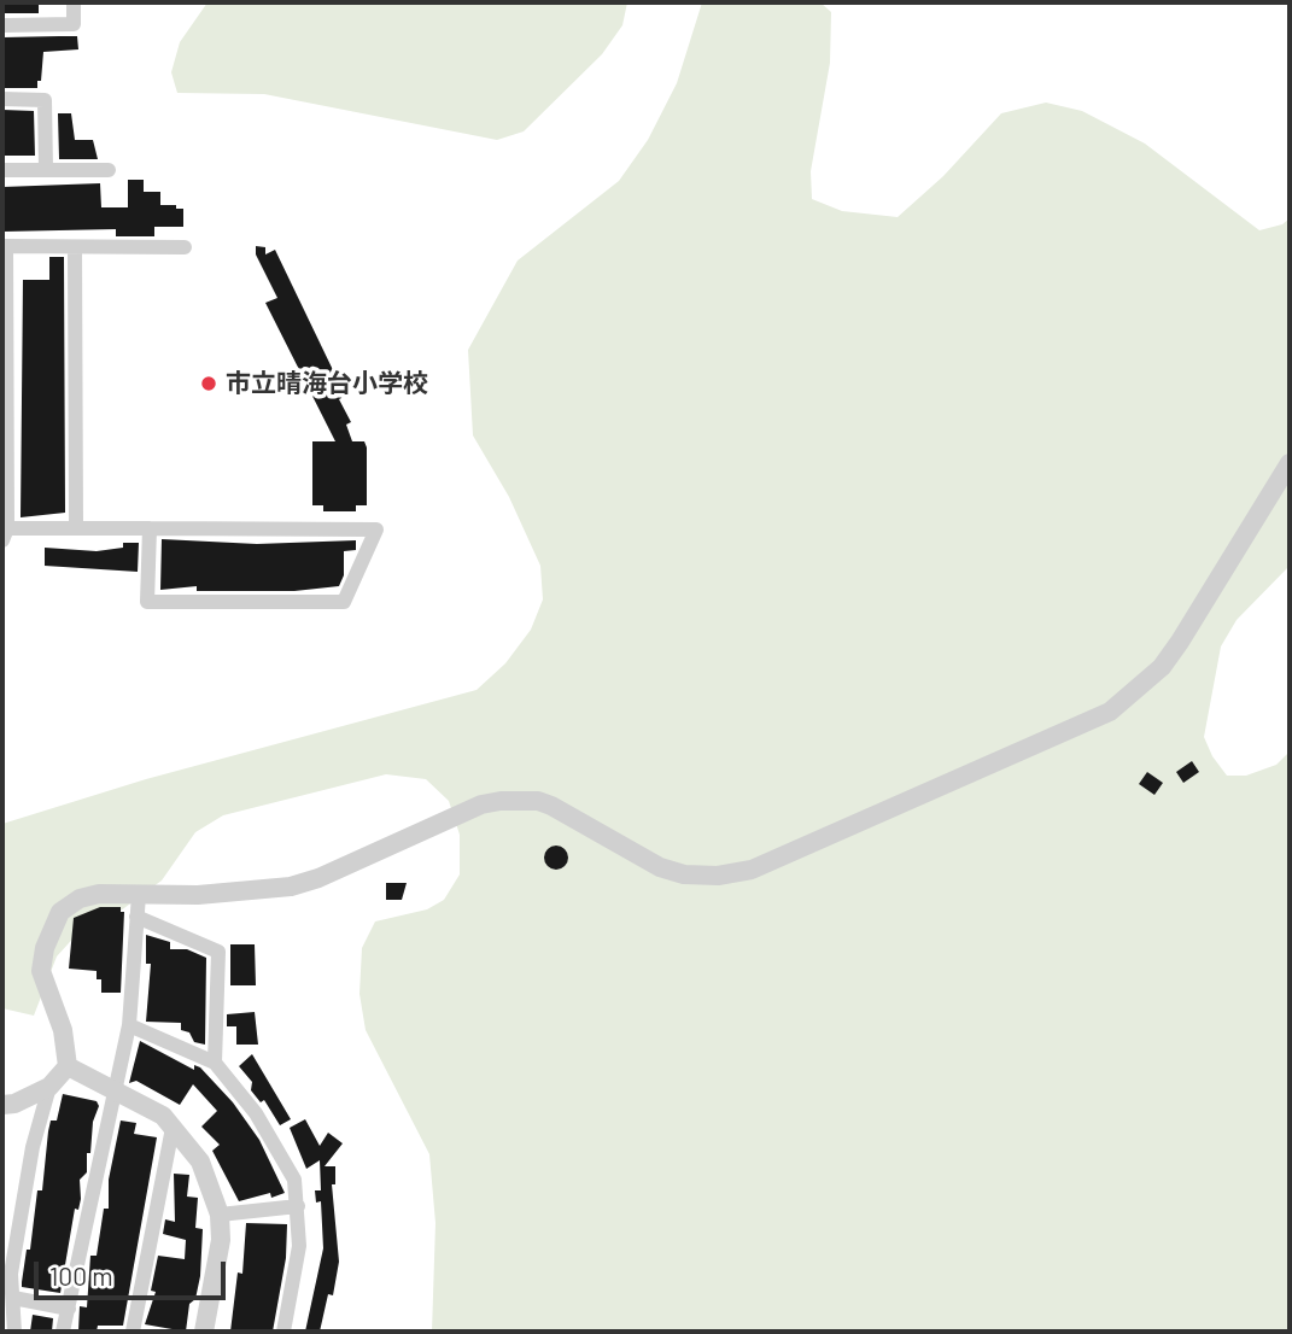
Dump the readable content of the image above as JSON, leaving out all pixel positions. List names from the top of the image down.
{
  "places": ["市立晴海台小学校"],
  "scale_bar": "100 m"
}
